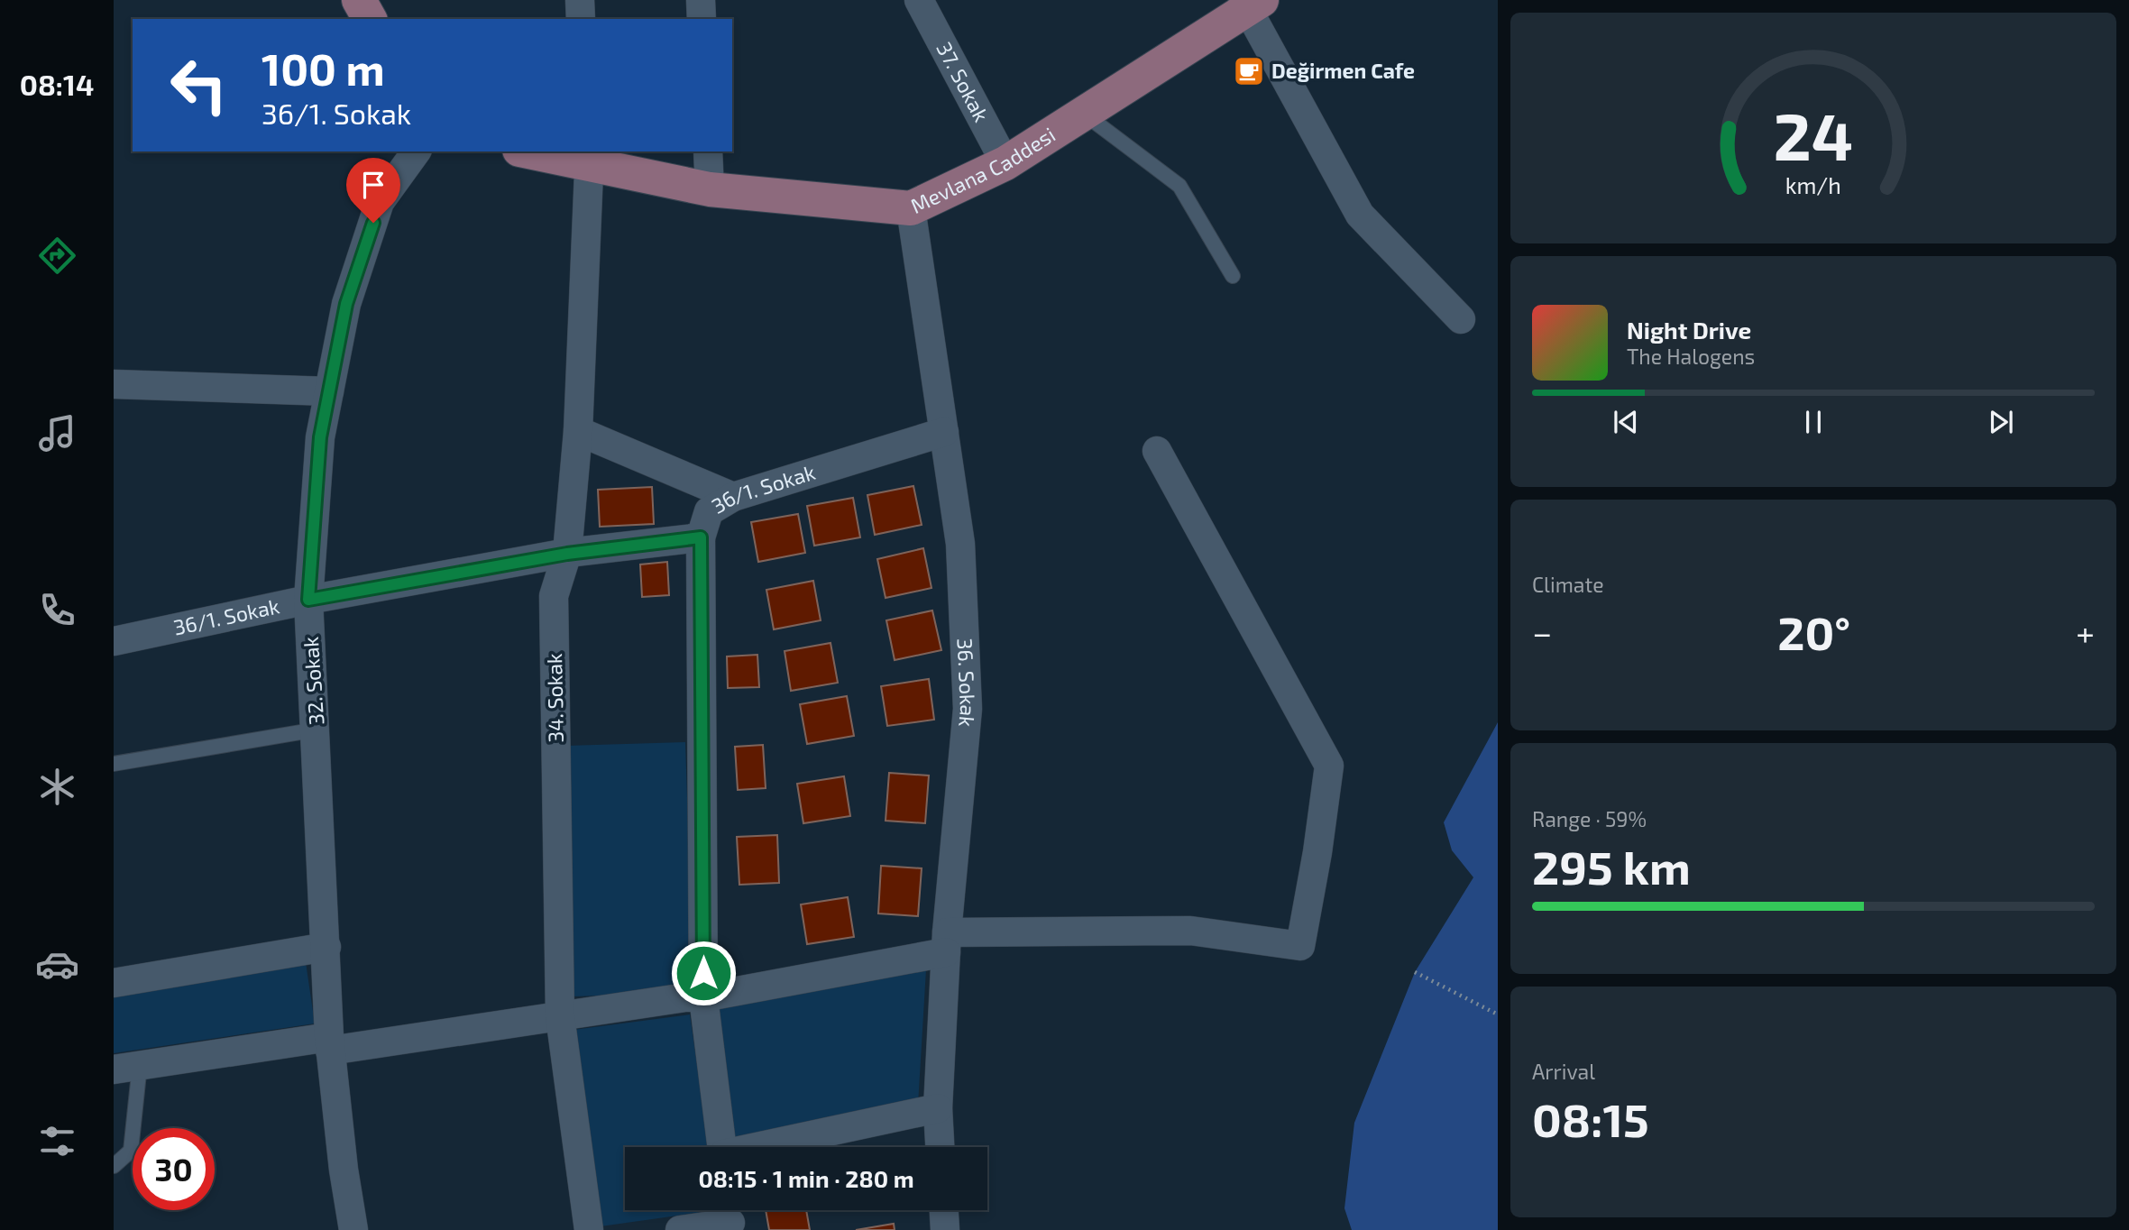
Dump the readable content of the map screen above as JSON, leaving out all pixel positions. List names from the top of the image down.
{
  "streets": {
    "main road": ["Mevlana Caddesi"],
    "street": [
      "37. Sokak",
      "36/1. Sokak",
      "32. Sokak",
      "36. Sokak",
      "34. Sokak"
    ]
  },
  "crossings": [
    ["37. Sokak", "Mevlana Caddesi"],
    ["Mevlana Caddesi", "36. Sokak"],
    ["Mevlana Caddesi", "34. Sokak"],
    ["36/1. Sokak", "32. Sokak"],
    ["36/1. Sokak", "36. Sokak"],
    ["36/1. Sokak", "34. Sokak"]
  ],
  "places": {
    "cafe": ["Değirmen Cafe"]
  },
  "page": {
    "tabs": "08:14",
    "turn": ["100 m", "36/1. Sokak"],
    "song": ["Night Drive", "The Halogens"],
    "tile": [
      "Climate",
      ["Range · 59%", "295 km"],
      ["Arrival", "08:15"]
    ],
    "heat": ["−", "20°", "+"],
    "limit": "30",
    "trip": "08:15 · 1 min · 280 m",
    "gauge": ["24", "km/h"]
  }
}
